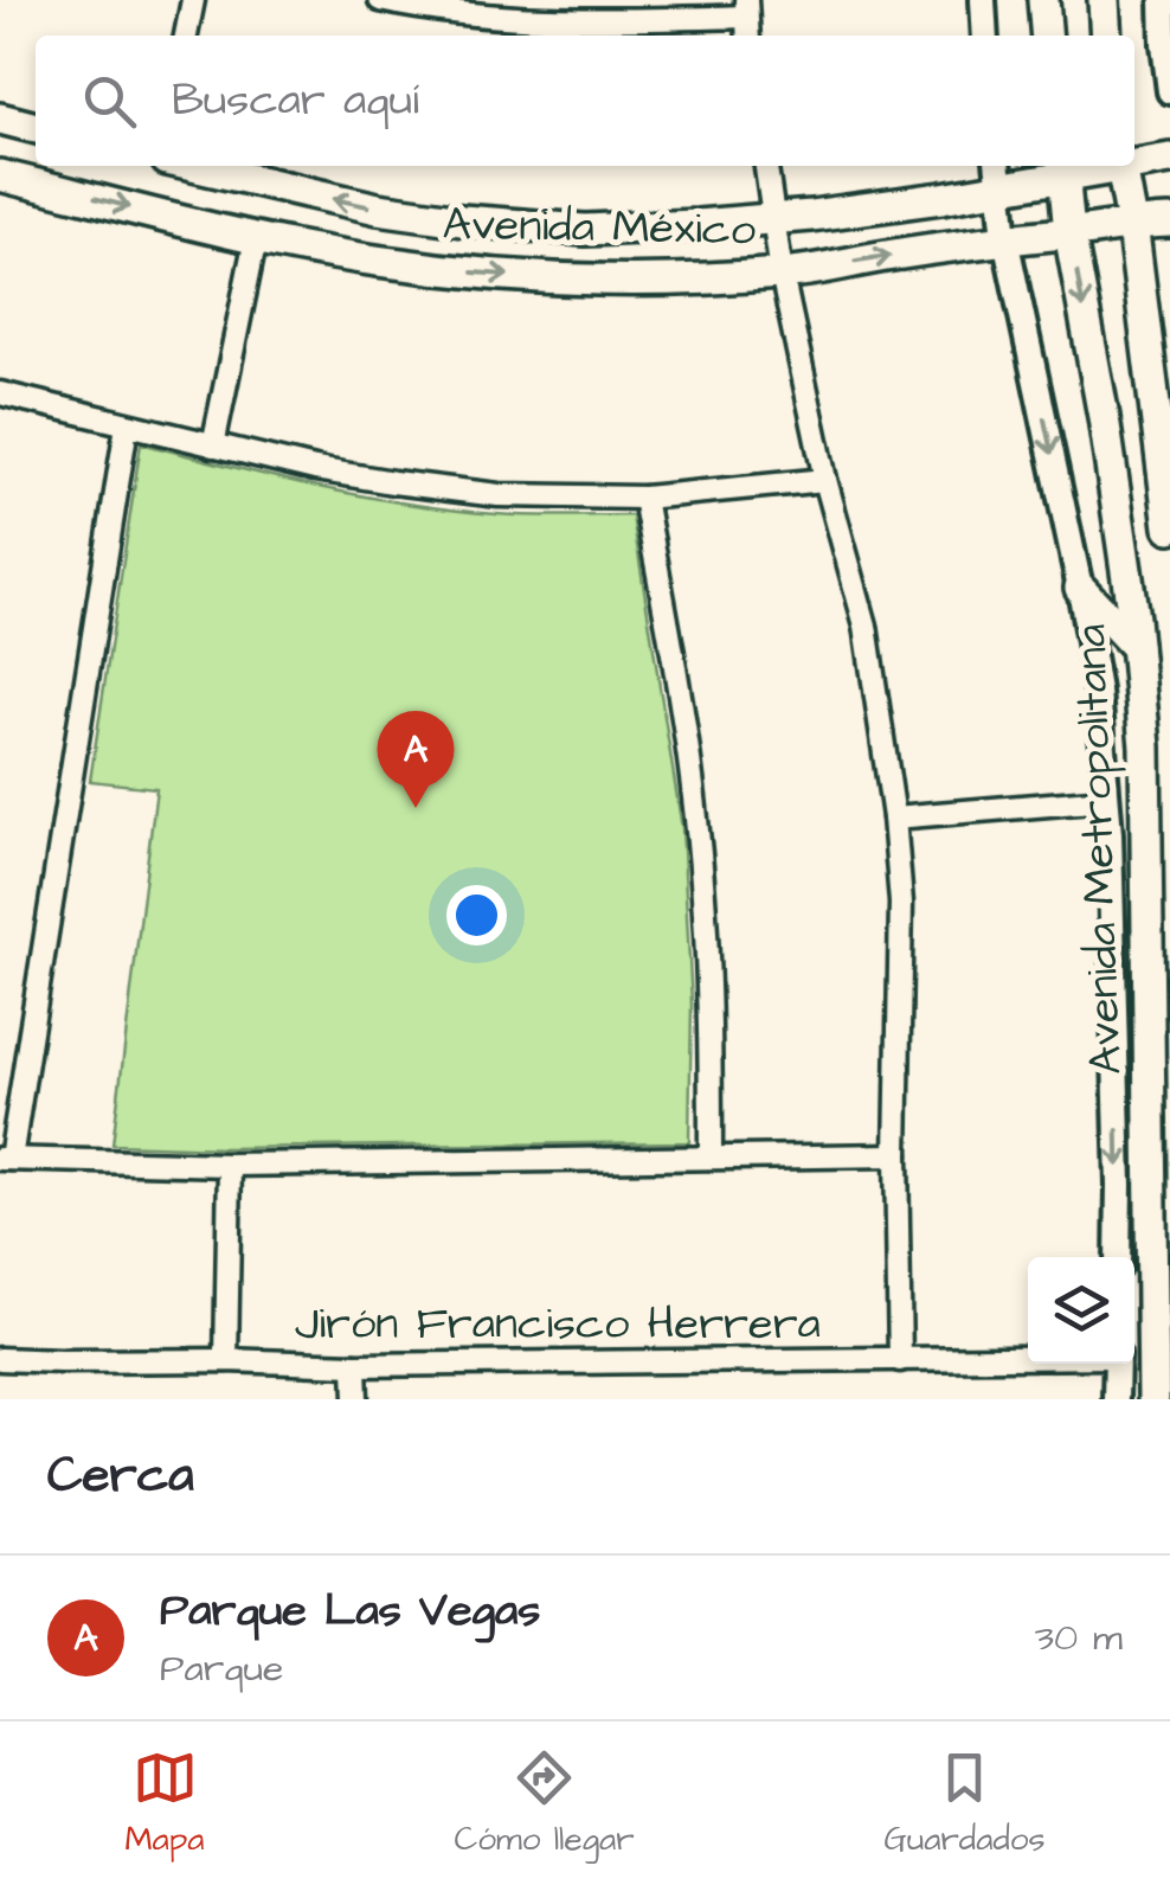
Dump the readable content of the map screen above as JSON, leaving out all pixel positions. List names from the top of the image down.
{
  "streets": {
    "main road": ["Avenida México", "Avenida Metropolitana"],
    "street": ["Jirón Francisco Herrera"]
  },
  "crossings": [
    ["Avenida México", "Avenida Metropolitana"]
  ],
  "page": {
    "search": "Buscar aquí",
    "pins": "A",
    "heading": "Cerca",
    "list": [
      {
        "mark": "A",
        "name": "Parque Las Vegas",
        "note": "Parque",
        "value": "30 m"
      }
    ],
    "nav": ["Mapa", "Cómo llegar", "Guardados"]
  }
}
